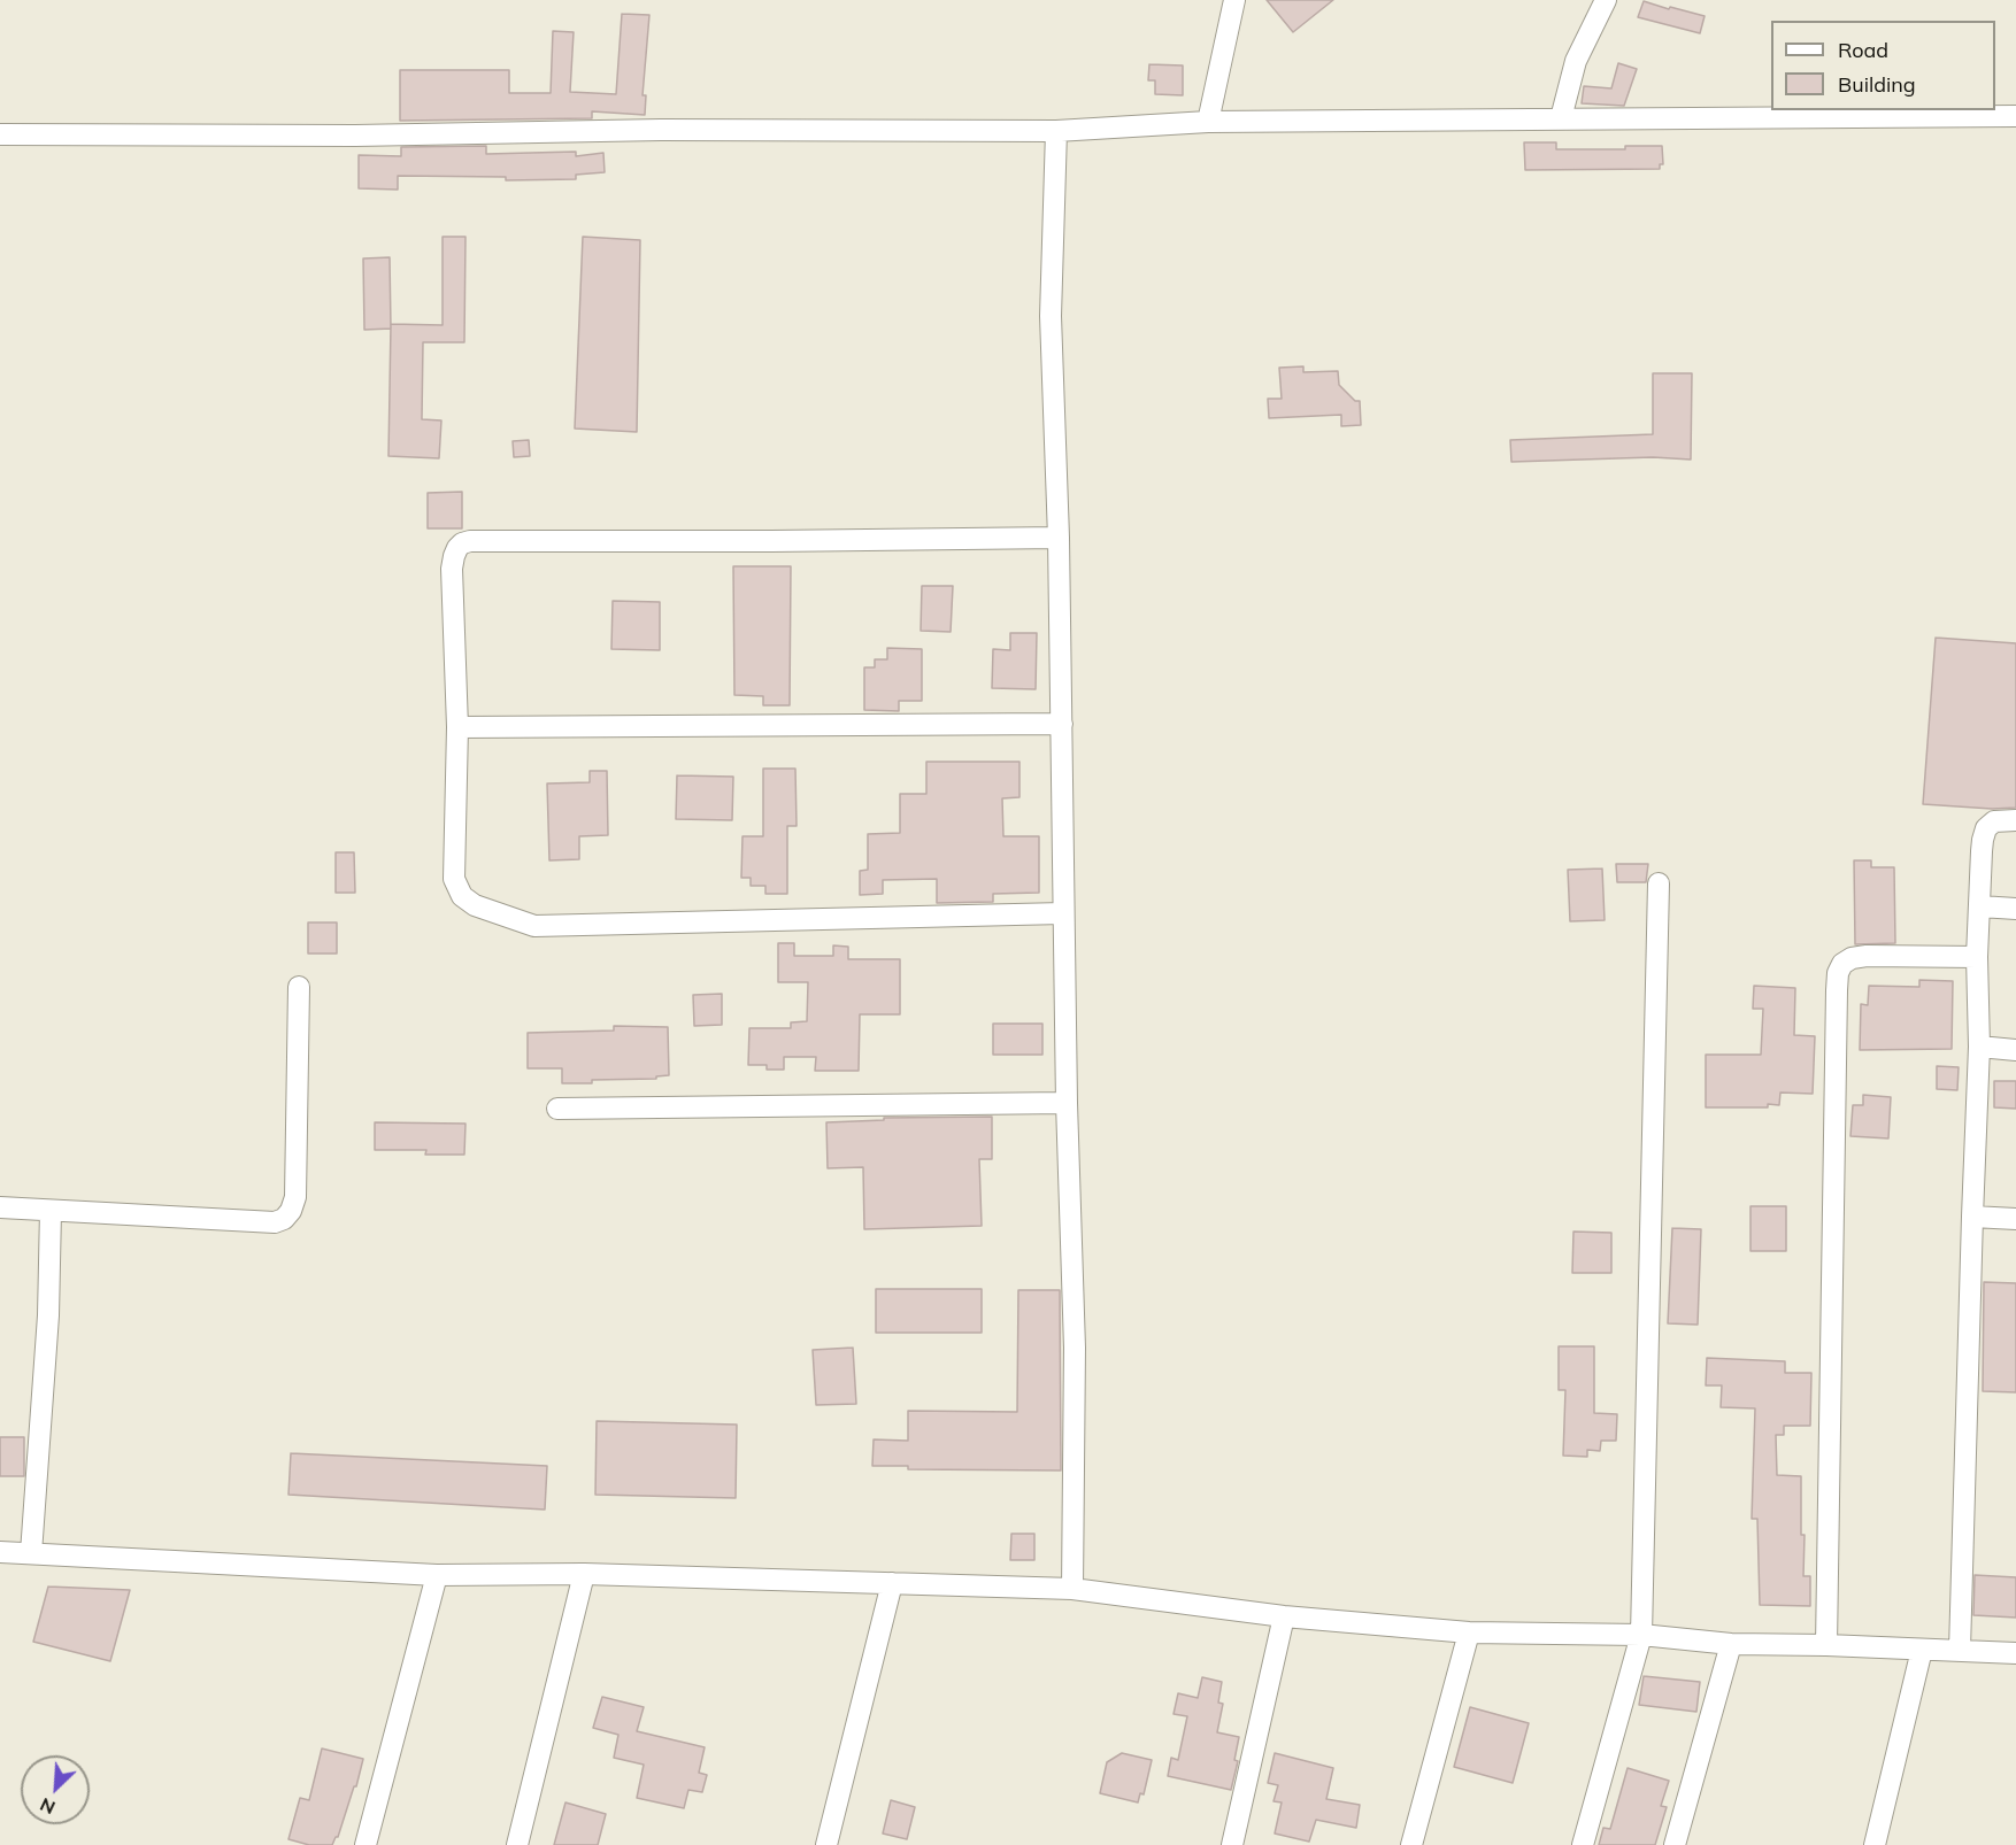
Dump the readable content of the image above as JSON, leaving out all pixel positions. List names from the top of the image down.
{
  "legend": ["Road", "Building"],
  "north": "bottom left"
}
